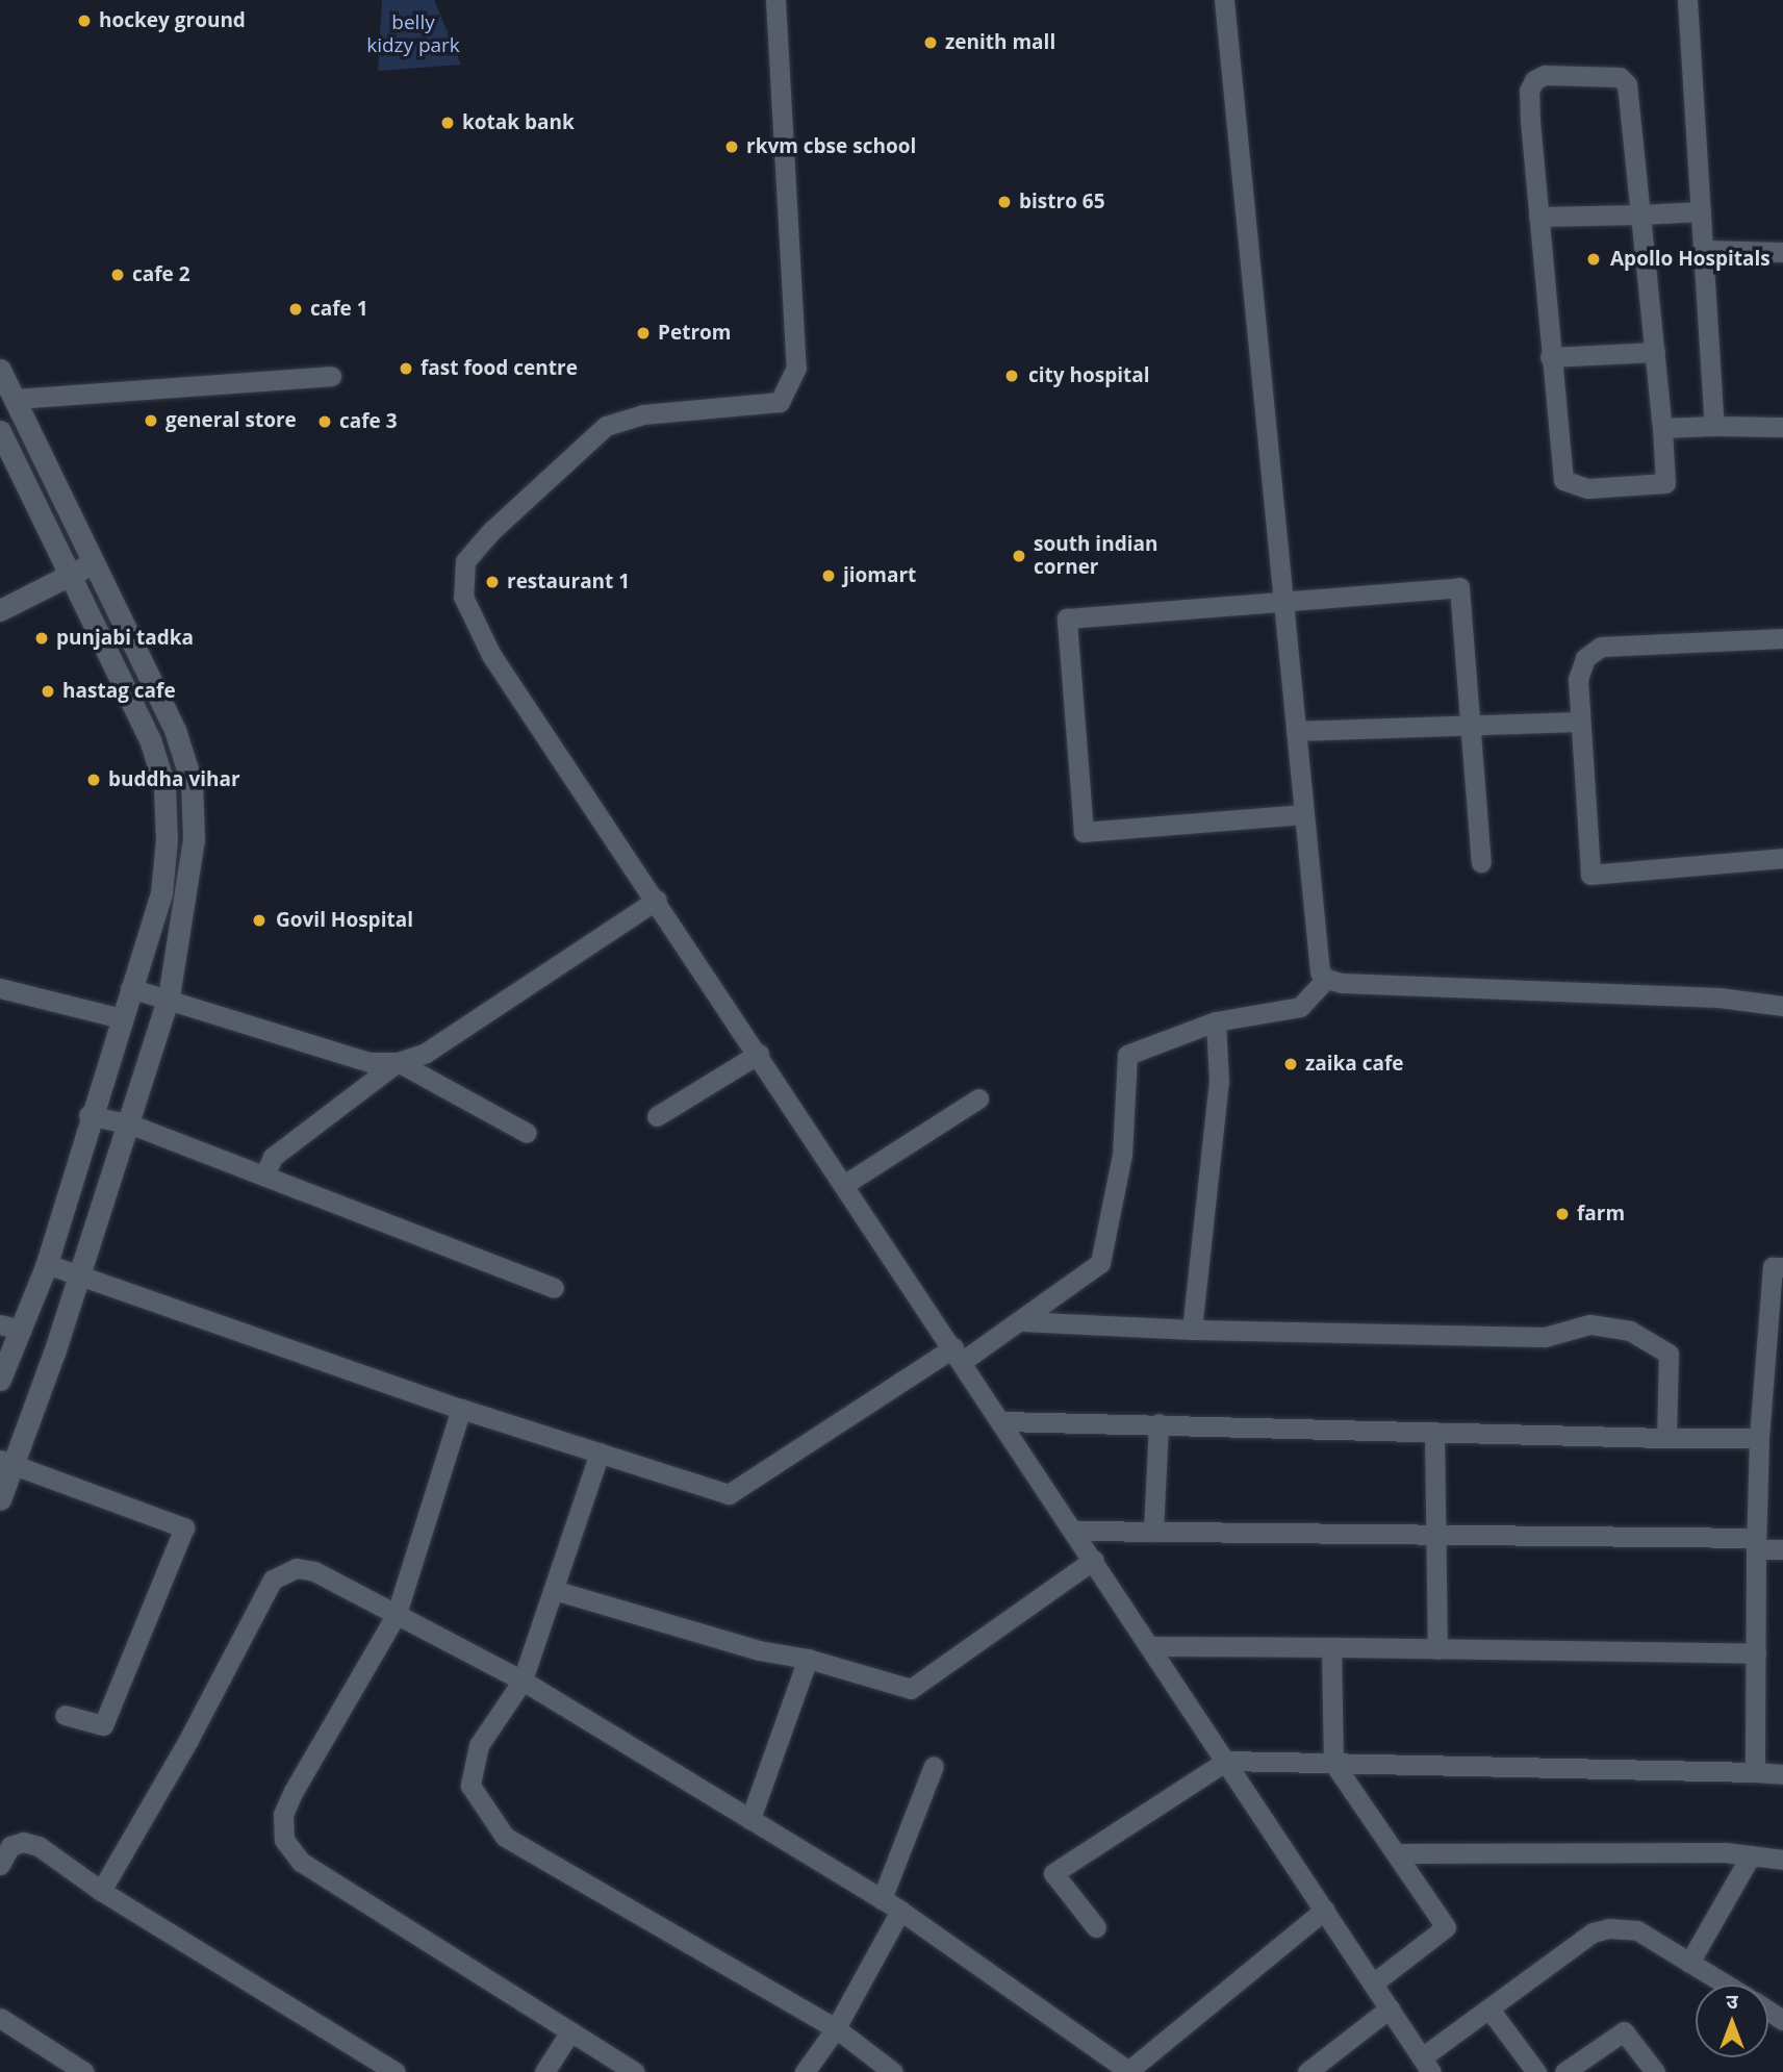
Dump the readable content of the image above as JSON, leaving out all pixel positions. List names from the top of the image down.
{
  "parks": ["belly kidzy park"],
  "places": [
    "hockey ground",
    "zenith mall",
    "kotak bank",
    "rkvm cbse school",
    "bistro 65",
    "Apollo Hospitals",
    "cafe 2",
    "cafe 1",
    "Petrom",
    "fast food centre",
    "city hospital",
    "general store",
    "cafe 3",
    "south indian corner",
    "jiomart",
    "restaurant 1",
    "punjabi tadka",
    "hastag cafe",
    "buddha vihar",
    "Govil Hospital",
    "zaika cafe",
    "farm"
  ],
  "north": "top"
}
